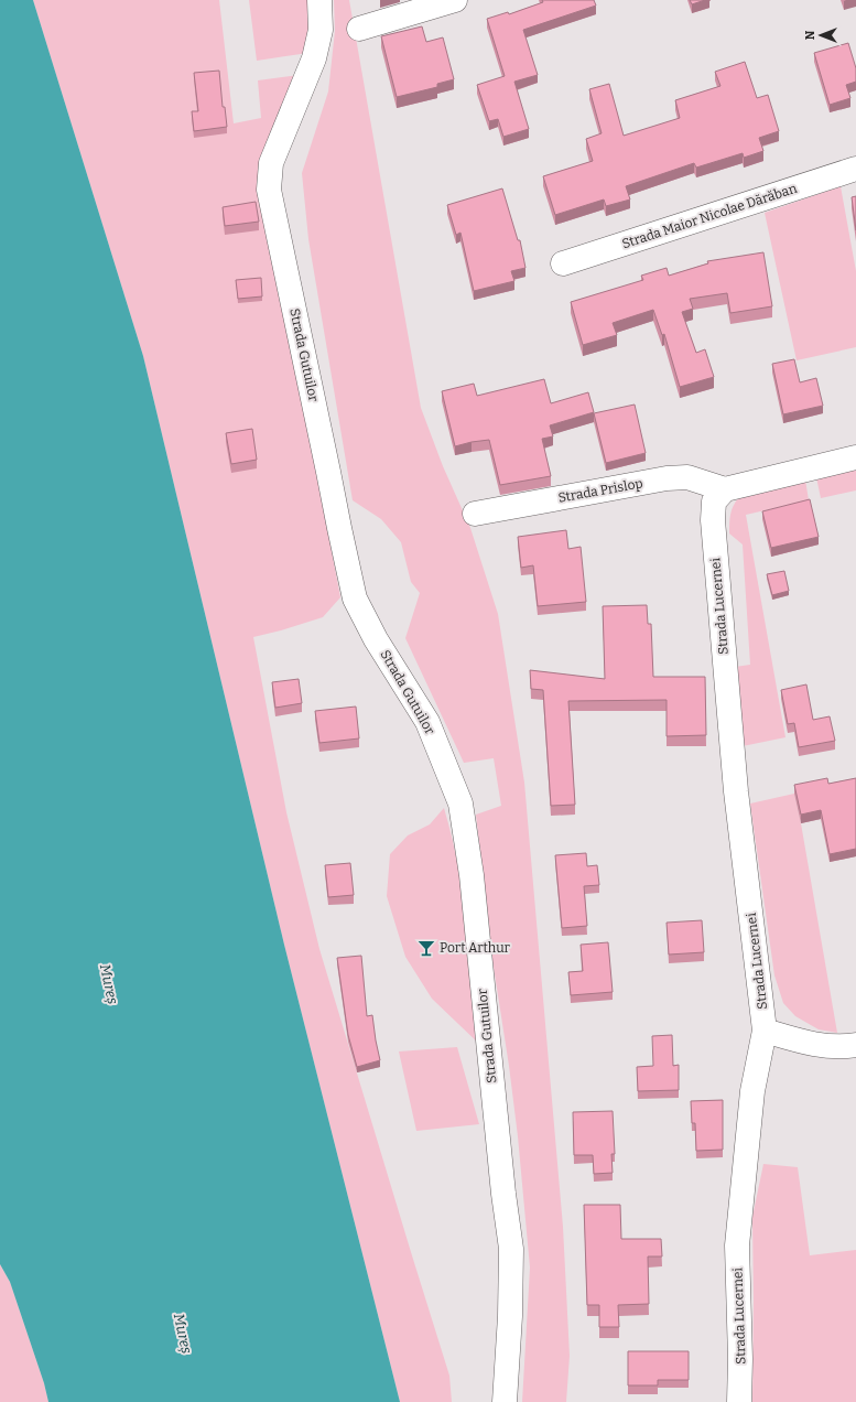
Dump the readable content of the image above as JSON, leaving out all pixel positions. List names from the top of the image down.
{
  "streets": {
    "street": [
      "Strada Maior Nicolae Dărăban",
      "Strada Gutuilor",
      "Strada Prislop",
      "Strada Lucernei"
    ]
  },
  "crossings": [
    ["Strada Prislop", "Strada Lucernei"]
  ],
  "water": ["Mureș"],
  "places": {
    "bar": ["Port Arthur"]
  },
  "north": "left"
}
